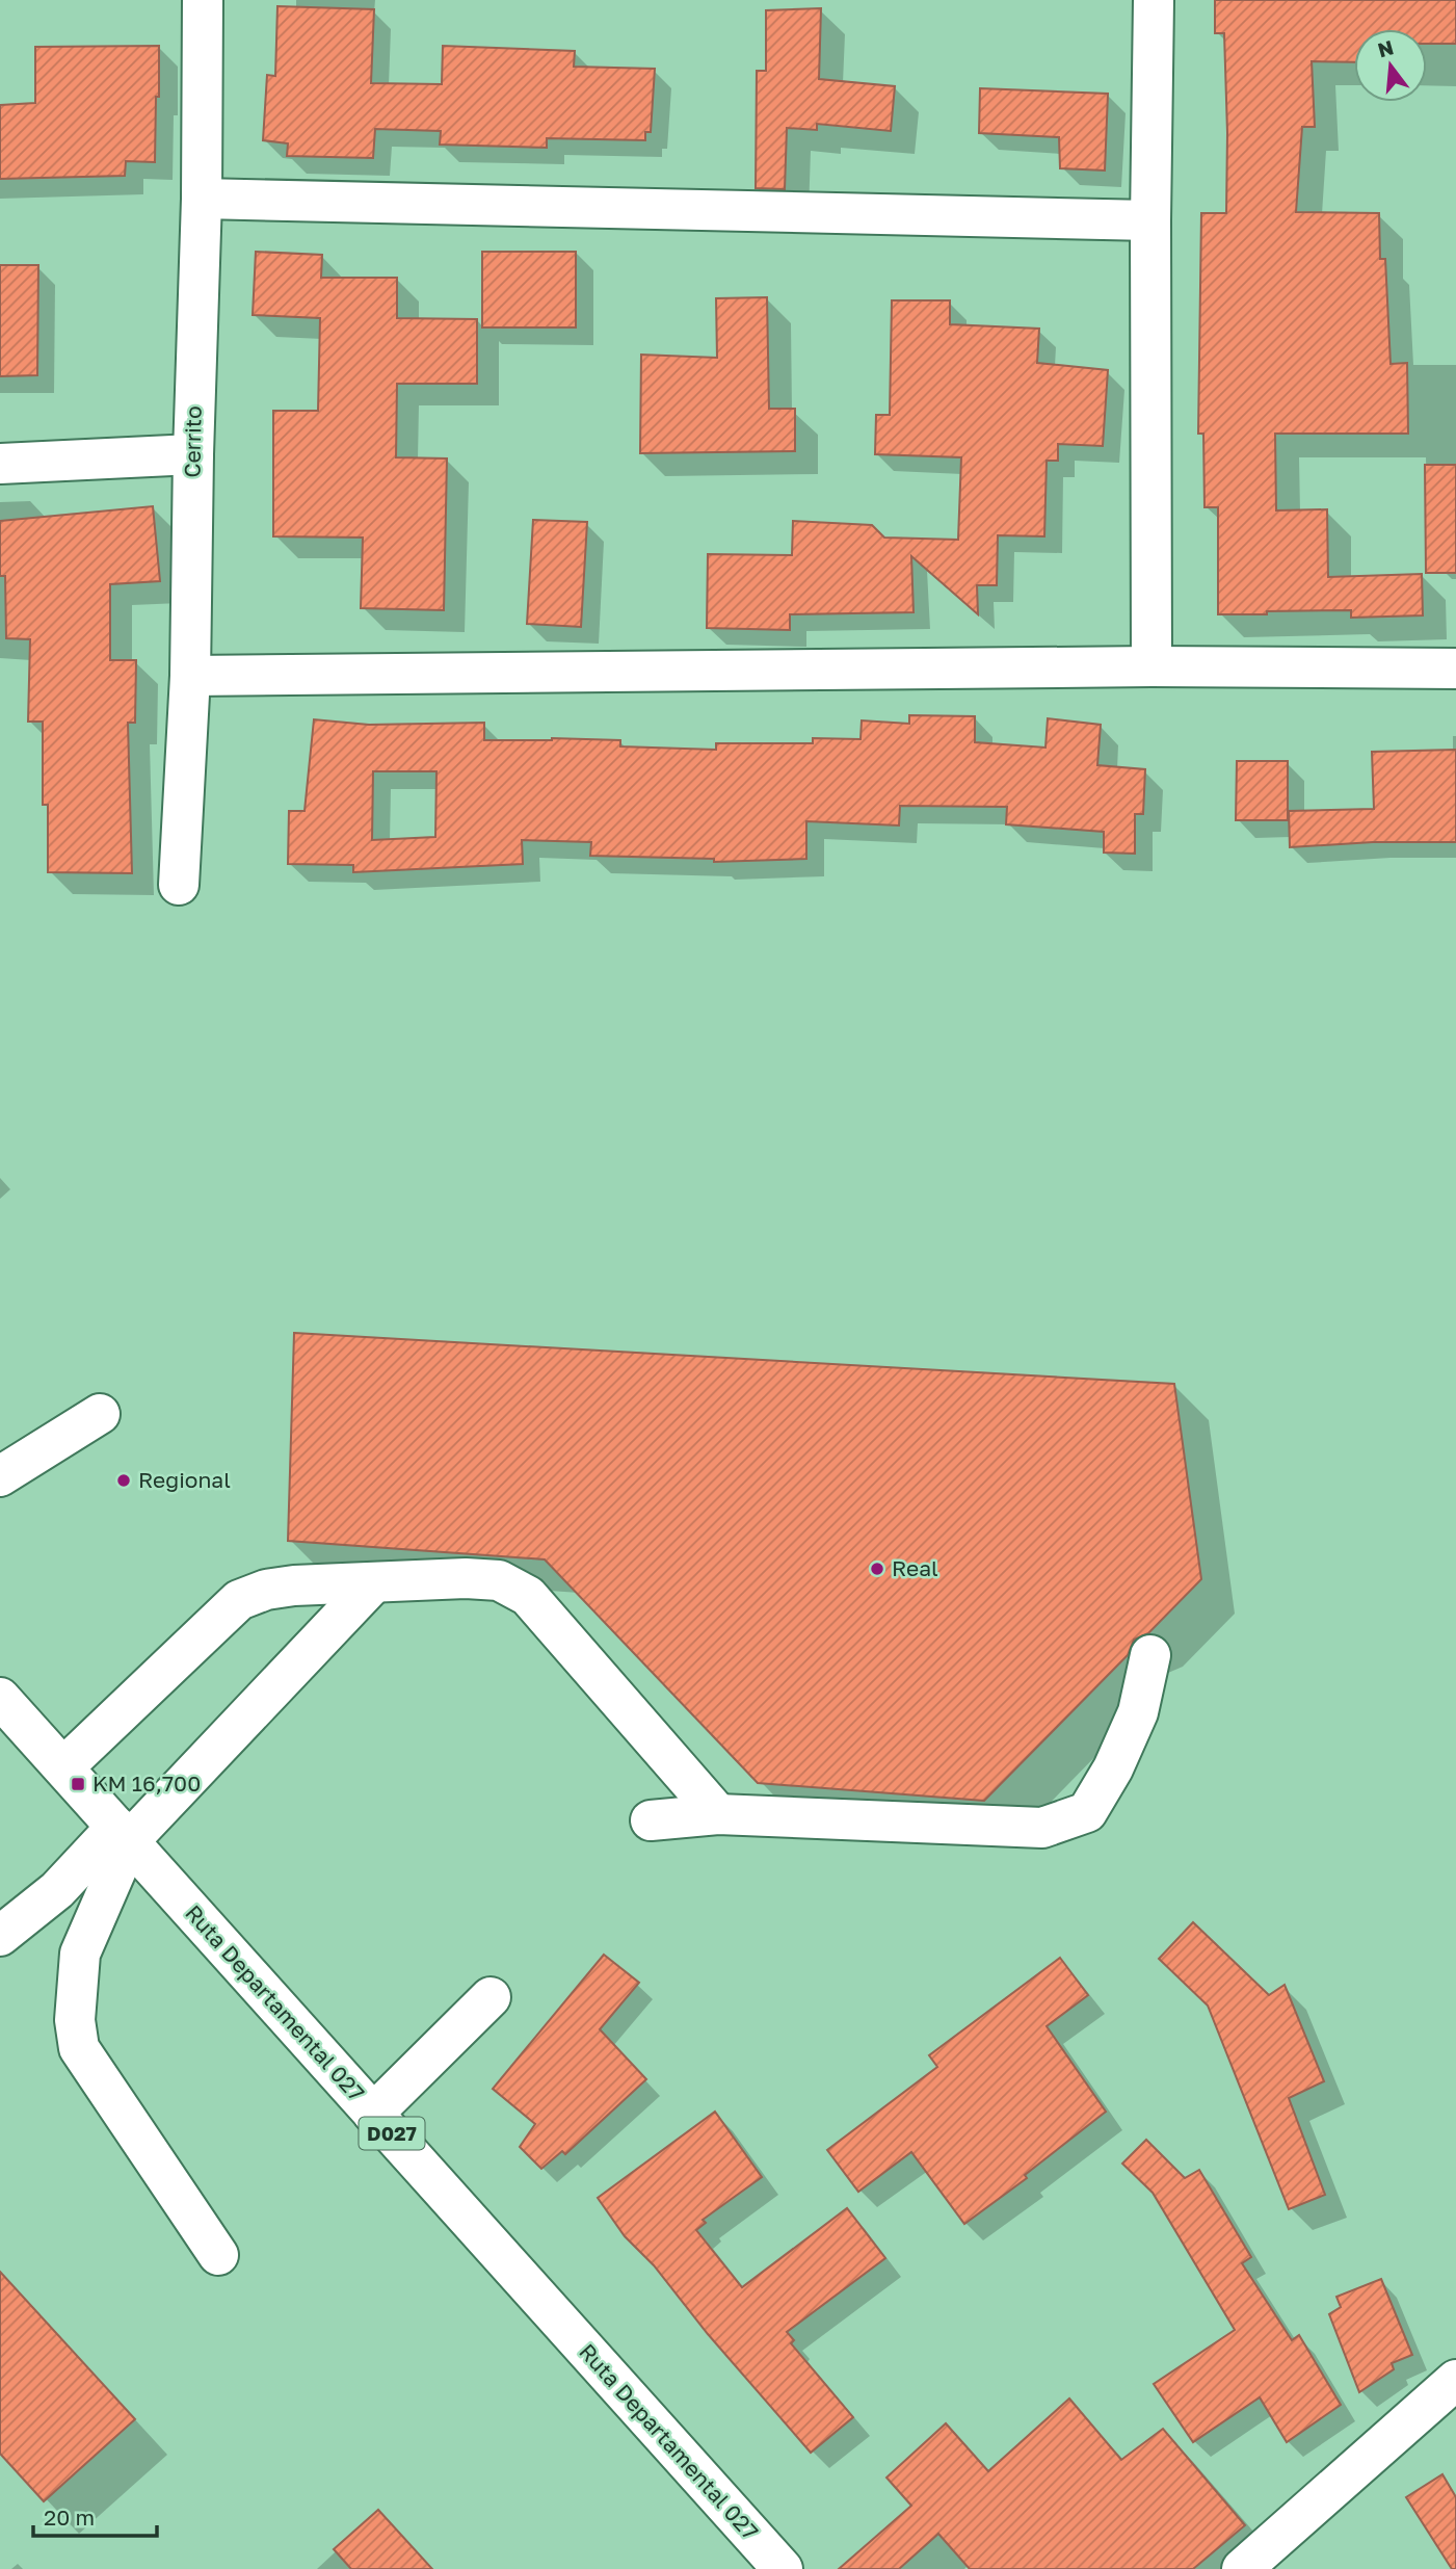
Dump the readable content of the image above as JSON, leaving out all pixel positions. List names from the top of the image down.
{
  "streets": {
    "street": ["Cerrito", "Ruta Departamental 027", "D027"]
  },
  "places": {
    "other": ["Regional", "Real"],
    "transit": ["KM 16,700"]
  },
  "scale_bar": "20 m",
  "north": "top"
}
